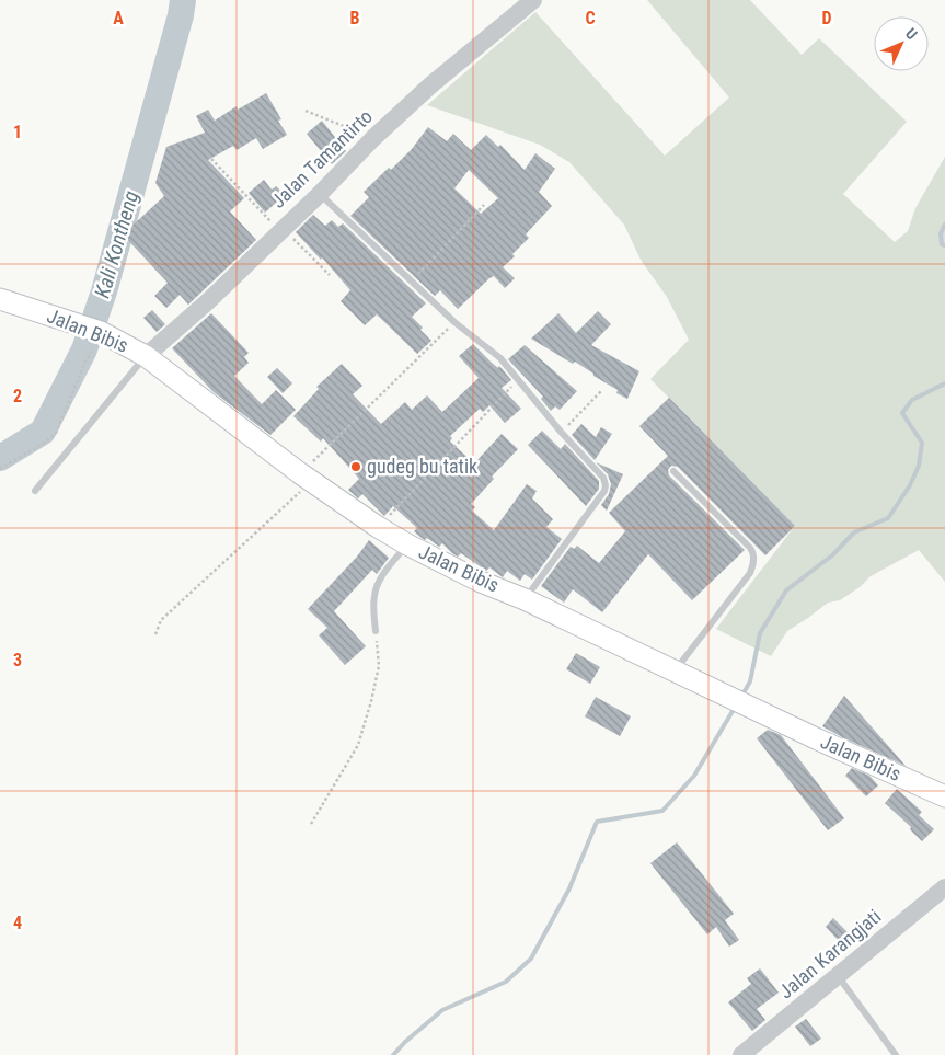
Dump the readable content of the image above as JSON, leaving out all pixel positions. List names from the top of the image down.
{
  "streets": {
    "main road": ["Jalan Bibis"],
    "street": ["Jalan Tamantirto", "Jalan Karangjati"]
  },
  "crossings": [
    ["Jalan Tamantirto", "Jalan Bibis"]
  ],
  "water": ["Kali Kontheng"],
  "places": ["gudeg bu tatik"],
  "north": "top right",
  "grid": {
    "columns": [
      "A",
      "B",
      "C",
      "D"
    ],
    "rows": [
      "1",
      "2",
      "3",
      "4"
    ]
  }
}
